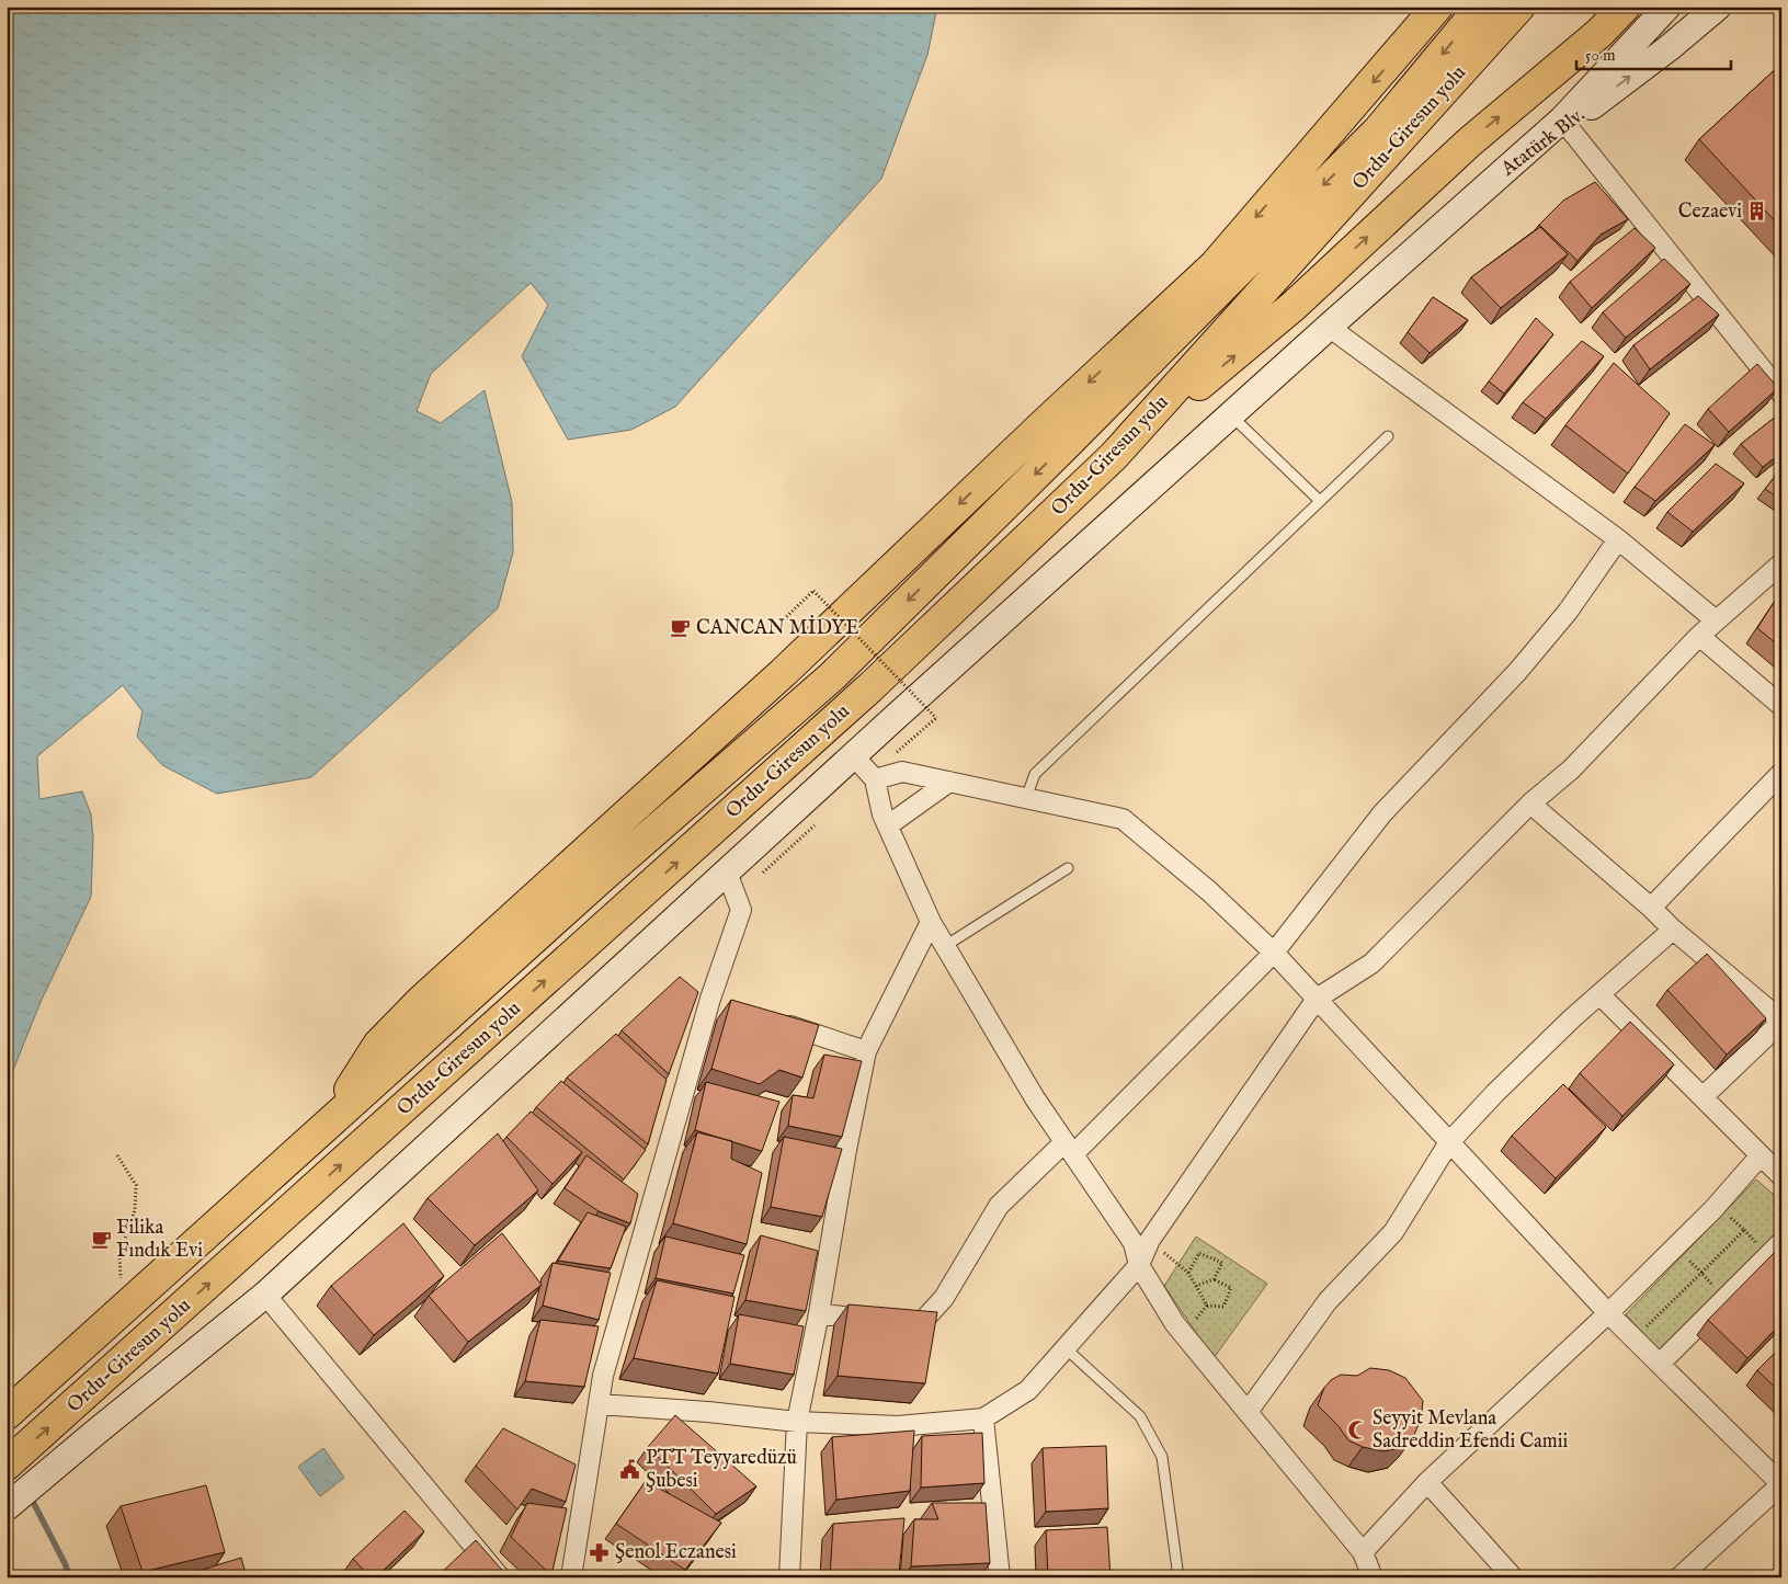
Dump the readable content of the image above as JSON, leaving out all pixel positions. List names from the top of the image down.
{
  "streets": {
    "highway": ["Ordu-Giresun yolu"],
    "street": ["Atatürk Blv."]
  },
  "places": {
    "building": ["Cezaevi"],
    "cafe": ["CANCAN MİDYE", "Filika Fındık Evi"],
    "mosque": ["Seyyit Mevlana Sadreddin Efendi Camii"],
    "public building": ["PTT Teyyaredüzü Şubesi"],
    "pharmacy": ["Şenol Eczanesi"]
  },
  "scale_bar": "50 m"
}
